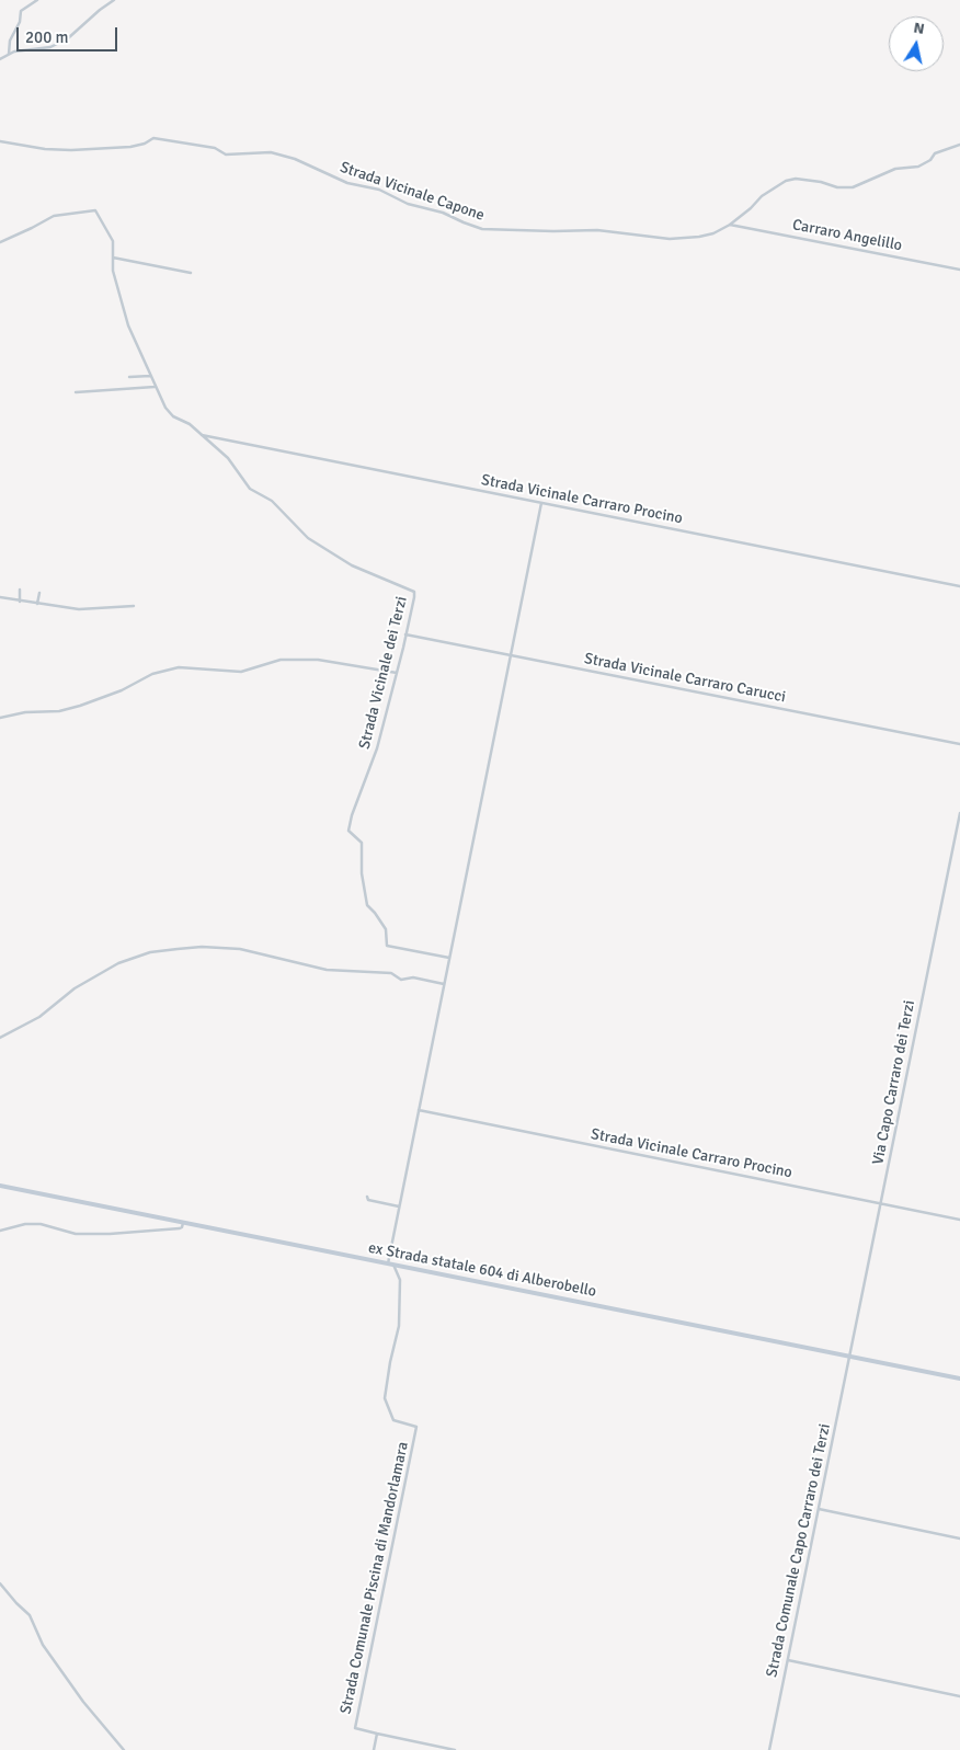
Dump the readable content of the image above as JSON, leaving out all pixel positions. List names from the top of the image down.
{
  "streets": {
    "main road": ["ex Strada statale 604 di Alberobello"],
    "street": [
      "Strada Vicinale Capone",
      "Carraro Angelillo",
      "Strada Vicinale Carraro Procino",
      "Strada Vicinale dei Terzi",
      "Strada Vicinale Carraro Carucci",
      "Via Capo Carraro dei Terzi",
      "Strada Comunale Capo Carraro dei Terzi",
      "Strada Comunale Piscina di Mandorlamara"
    ]
  },
  "crossings": [
    ["Strada Vicinale Capone", "Carraro Angelillo"],
    ["Strada Vicinale Carraro Procino", "Strada Vicinale dei Terzi"],
    ["Strada Vicinale Carraro Procino", "Via Capo Carraro dei Terzi"],
    ["Strada Vicinale dei Terzi", "Strada Vicinale Carraro Carucci"],
    ["Via Capo Carraro dei Terzi", "ex Strada statale 604 di Alberobello"],
    ["Via Capo Carraro dei Terzi", "Strada Comunale Capo Carraro dei Terzi"],
    ["ex Strada statale 604 di Alberobello", "Strada Comunale Capo Carraro dei Terzi"],
    ["ex Strada statale 604 di Alberobello", "Strada Comunale Piscina di Mandorlamara"]
  ],
  "scale_bar": "200 m",
  "north": "top"
}
